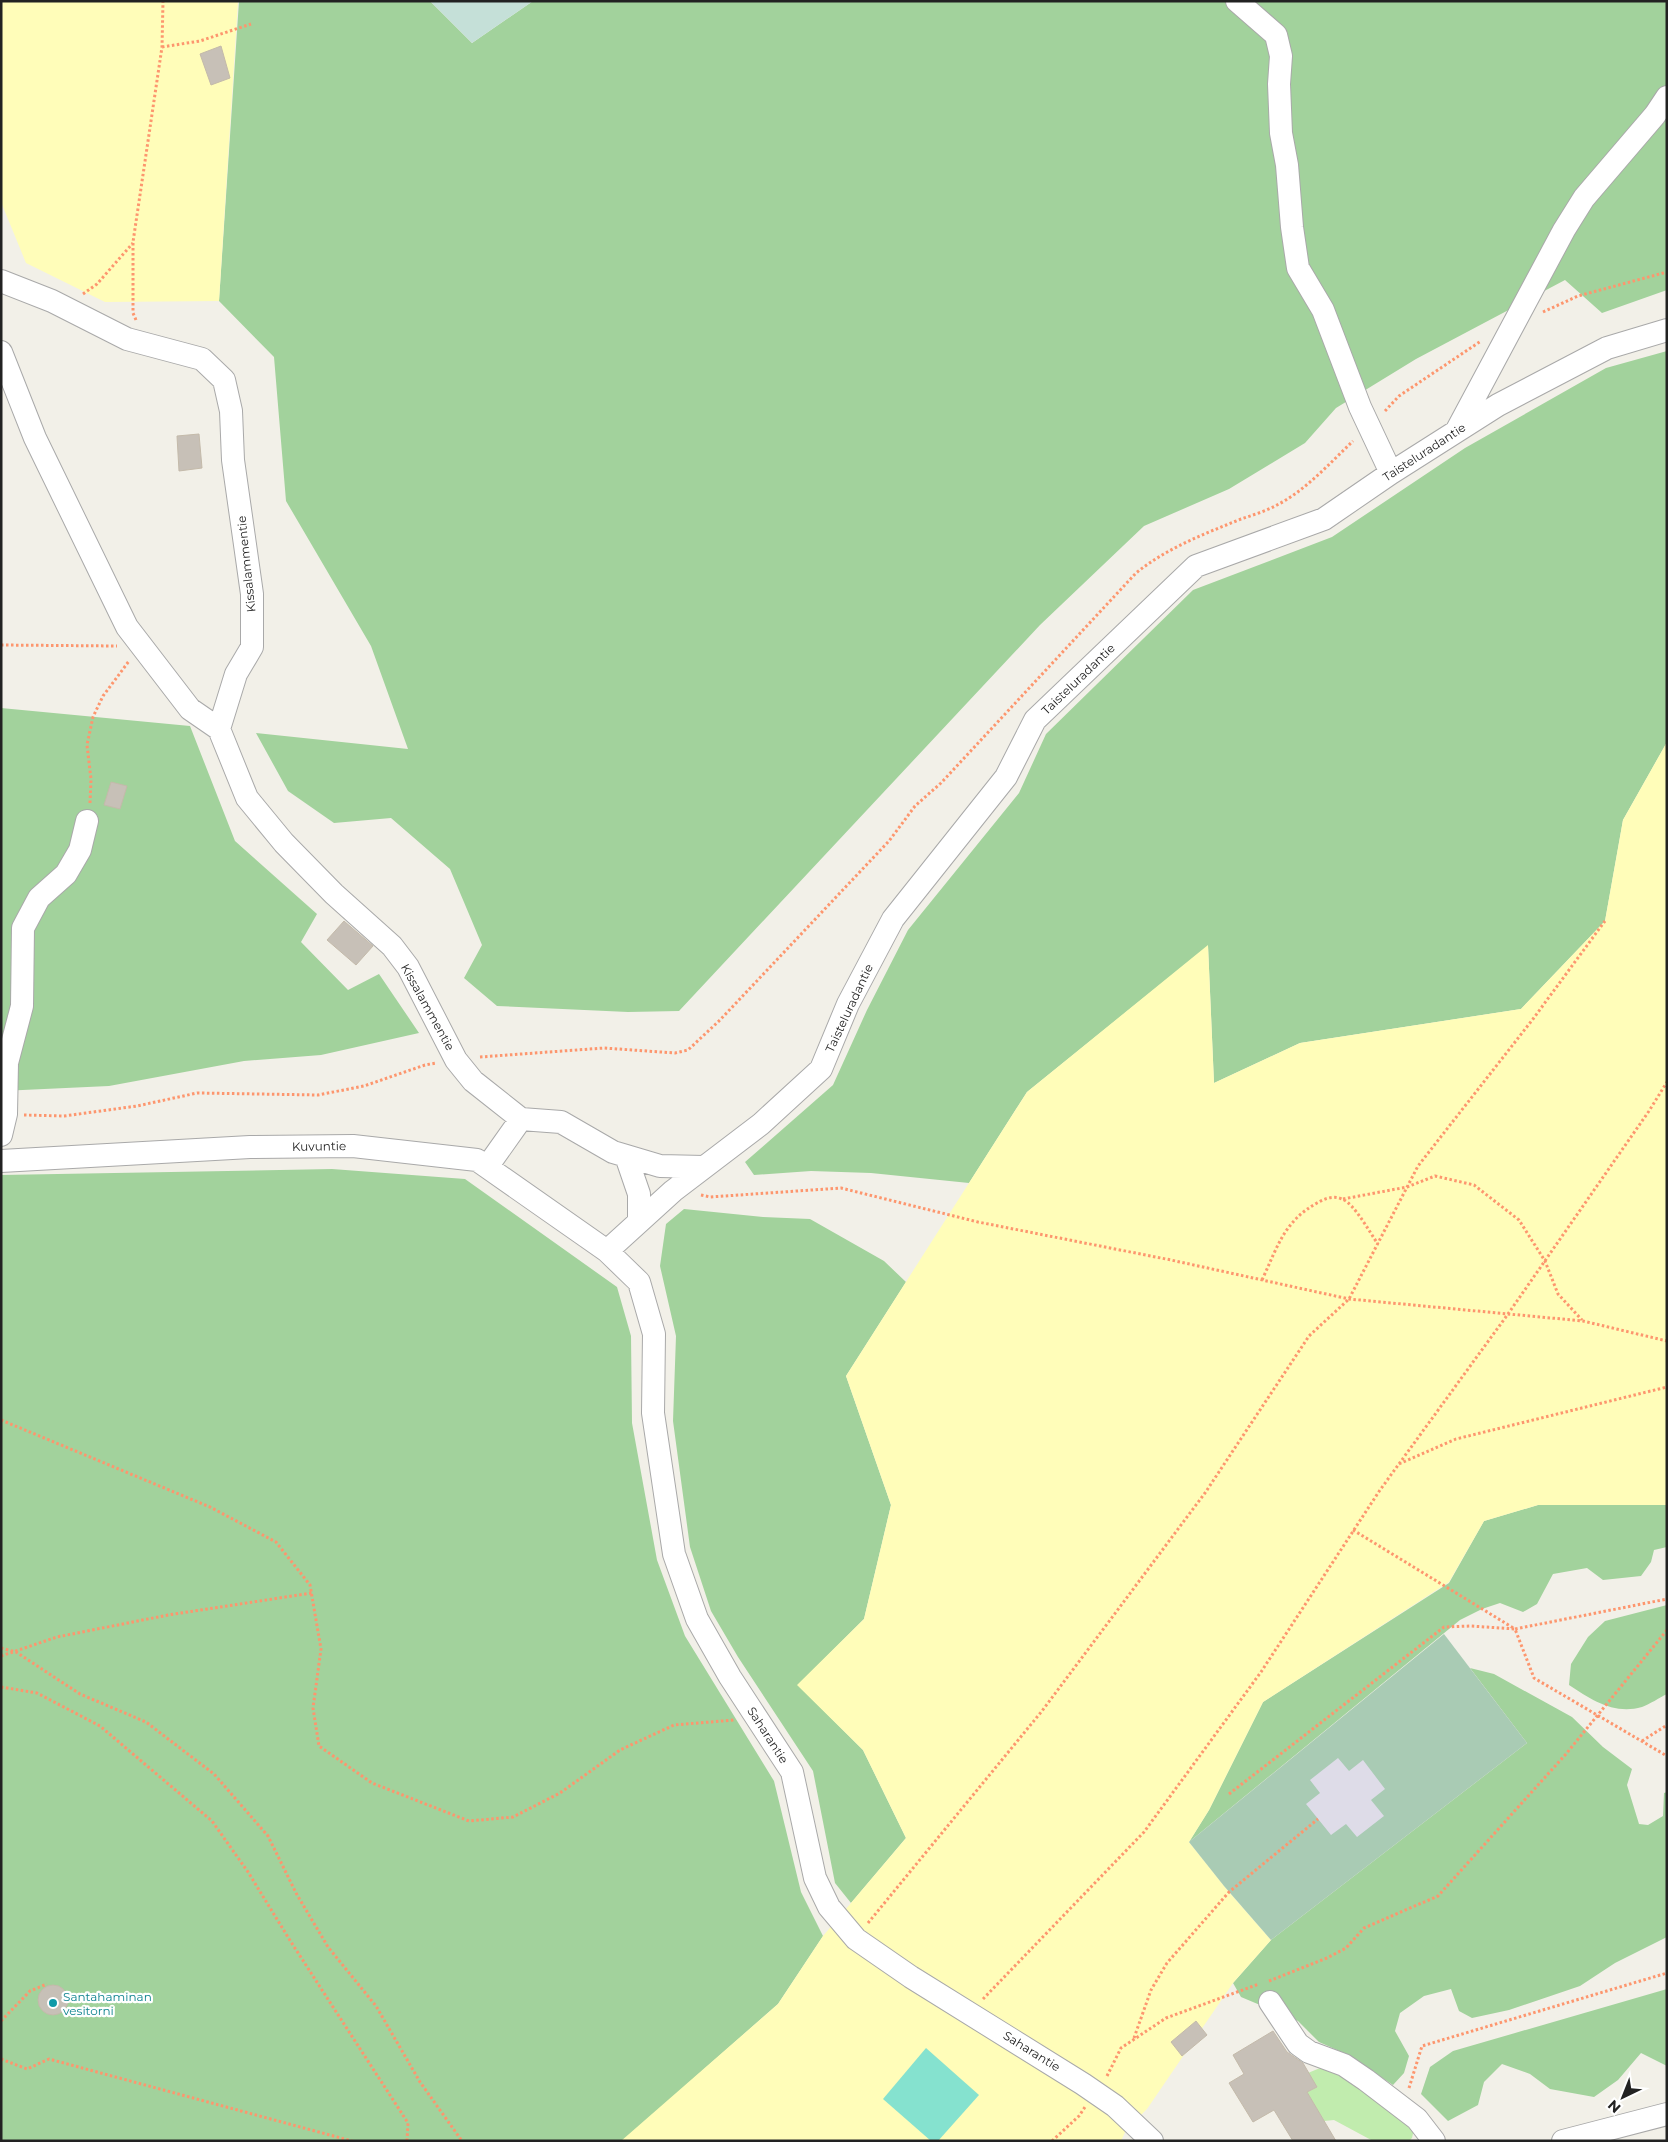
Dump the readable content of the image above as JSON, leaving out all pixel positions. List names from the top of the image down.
{
  "streets": {
    "street": [
      "Taisteluradantie",
      "Kissalammentie",
      "Kuvuntie",
      "Saharantie"
    ]
  },
  "crossings": [
    ["Taisteluradantie", "Kuvuntie"],
    ["Taisteluradantie", "Saharantie"],
    ["Kuvuntie", "Saharantie"]
  ],
  "places": ["Santahaminan vesitorni"],
  "north": "bottom left"
}
